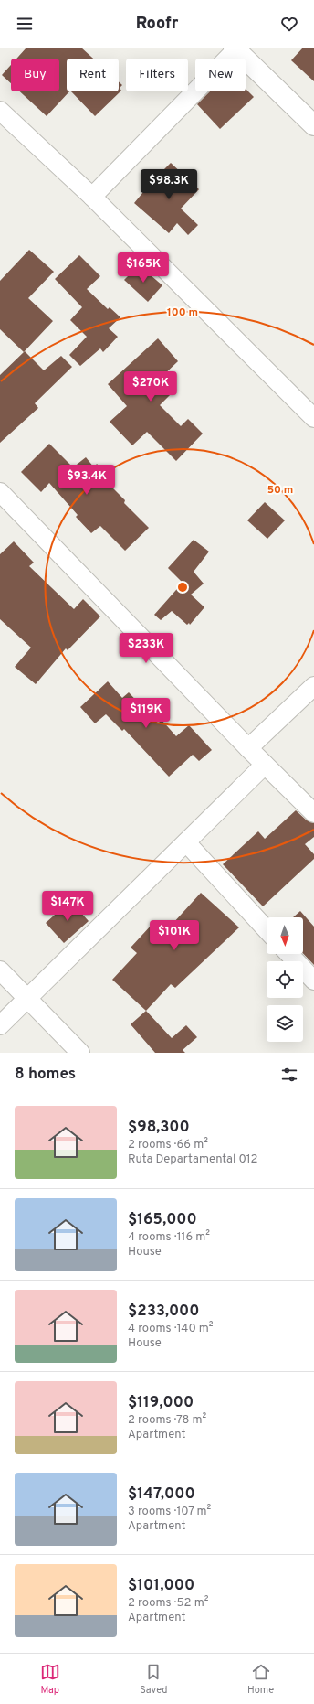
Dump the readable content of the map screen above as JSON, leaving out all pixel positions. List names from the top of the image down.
{
  "north": "bottom",
  "page": {
    "header": "Roofr",
    "chip": [
      "Buy",
      "Rent",
      "Filters",
      "New"
    ],
    "price": [
      "$98.3K",
      "$165K",
      "$270K",
      "$93.4K",
      "$233K",
      "$119K",
      "$147K",
      "$101K"
    ],
    "heading": "8 homes",
    "list": [
      {
        "name": "$98,300",
        "note": "2 rooms · 66 m² · Ruta Departamental 012"
      },
      {
        "name": "$165,000",
        "note": "4 rooms · 116 m² · House"
      },
      {
        "name": "$233,000",
        "note": "4 rooms · 140 m² · House"
      },
      {
        "name": "$119,000",
        "note": "2 rooms · 78 m² · Apartment"
      },
      {
        "name": "$147,000",
        "note": "3 rooms · 107 m² · Apartment"
      },
      {
        "name": "$101,000",
        "note": "2 rooms · 52 m² · Apartment"
      }
    ],
    "tabs": ["Map", "Saved", "Home"]
  },
  "rings": ["100 m", "50 m"]
}
